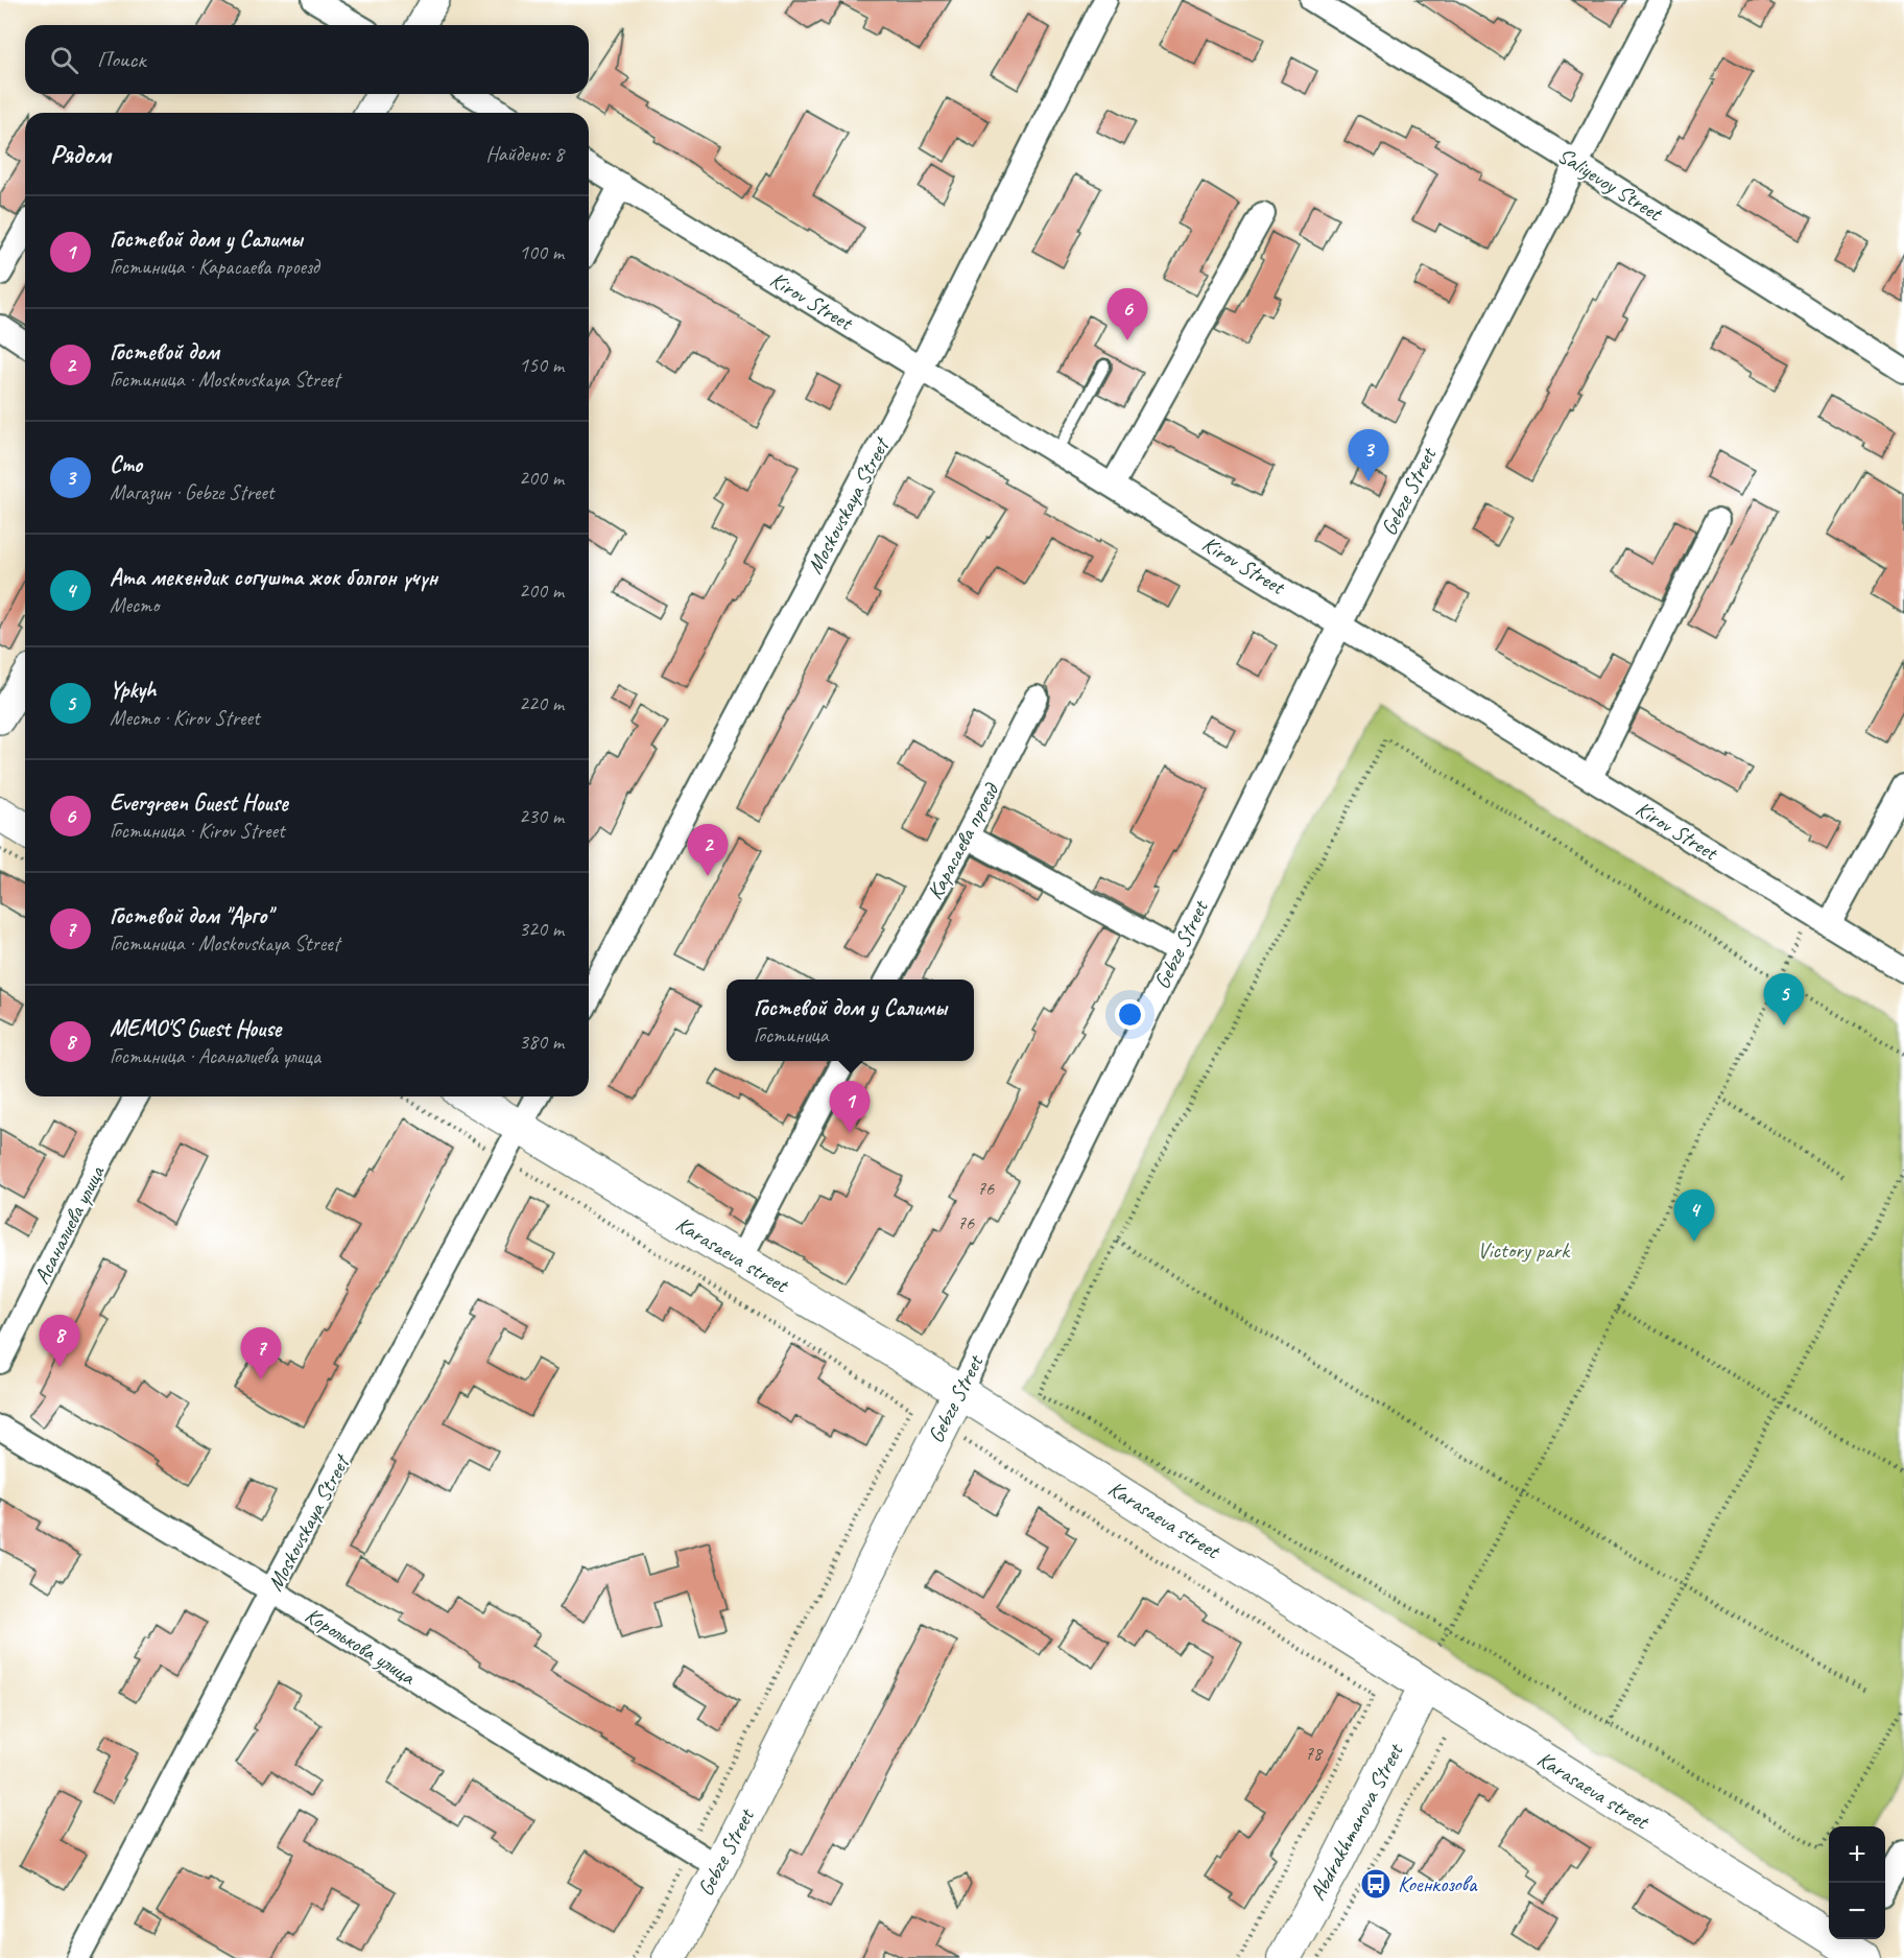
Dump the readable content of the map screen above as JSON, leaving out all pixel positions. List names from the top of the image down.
{
  "streets": {
    "main road": ["Gebze Street", "Karasaeva street", "Abdrakhmanova Street"],
    "street": [
      "Saliyevoy Street",
      "Kirov Street",
      "Moskovskaya Street",
      "Карасаева проезд",
      "Асаналиева улица",
      "Королькова улица"
    ]
  },
  "crossings": [
    ["Saliyevoy Street", "Gebze Street"],
    ["Kirov Street", "Gebze Street"],
    ["Kirov Street", "Moskovskaya Street"],
    ["Gebze Street", "Karasaeva street"],
    ["Gebze Street", "Королькова улица"],
    ["Moskovskaya Street", "Karasaeva street"],
    ["Moskovskaya Street", "Королькова улица"],
    ["Karasaeva street", "Abdrakhmanova Street"]
  ],
  "parks": ["Victory park"],
  "places": {
    "bus stop": ["Коенкозова"]
  },
  "house_numbers": ["76", "76", "78"],
  "page": {
    "search": "Поиск",
    "heading": ["Рядом", "Найдено: 8"],
    "list": [
      {
        "mark": "1",
        "name": "Гостевой дом у Салимы",
        "note": "Гостиница · Карасаева проезд",
        "value": "100 m"
      },
      {
        "mark": "2",
        "name": "Гостевой дом",
        "note": "Гостиница · Moskovskaya Street",
        "value": "150 m"
      },
      {
        "mark": "3",
        "name": "Сто",
        "note": "Магазин · Gebze Street",
        "value": "200 m"
      },
      {
        "mark": "4",
        "name": "Ата мекендик согушта жок болгон үчүн",
        "note": "Место",
        "value": "200 m"
      },
      {
        "mark": "5",
        "name": "Ypkyh",
        "note": "Место · Kirov Street",
        "value": "220 m"
      },
      {
        "mark": "6",
        "name": "Evergreen Guest House",
        "note": "Гостиница · Kirov Street",
        "value": "230 m"
      },
      {
        "mark": "7",
        "name": "Гостевой дом \"Арго\"",
        "note": "Гостиница · Moskovskaya Street",
        "value": "320 m"
      },
      {
        "mark": "8",
        "name": "MEMO'S Guest House",
        "note": "Гостиница · Асаналиева улица",
        "value": "380 m"
      }
    ],
    "pins": [
      "6",
      "3",
      "2",
      "5",
      "1",
      "4",
      "8",
      "7"
    ],
    "popup": ["Гостевой дом у Салимы", "Гостиница"],
    "map_buttons": ["+", "−"]
  }
}
